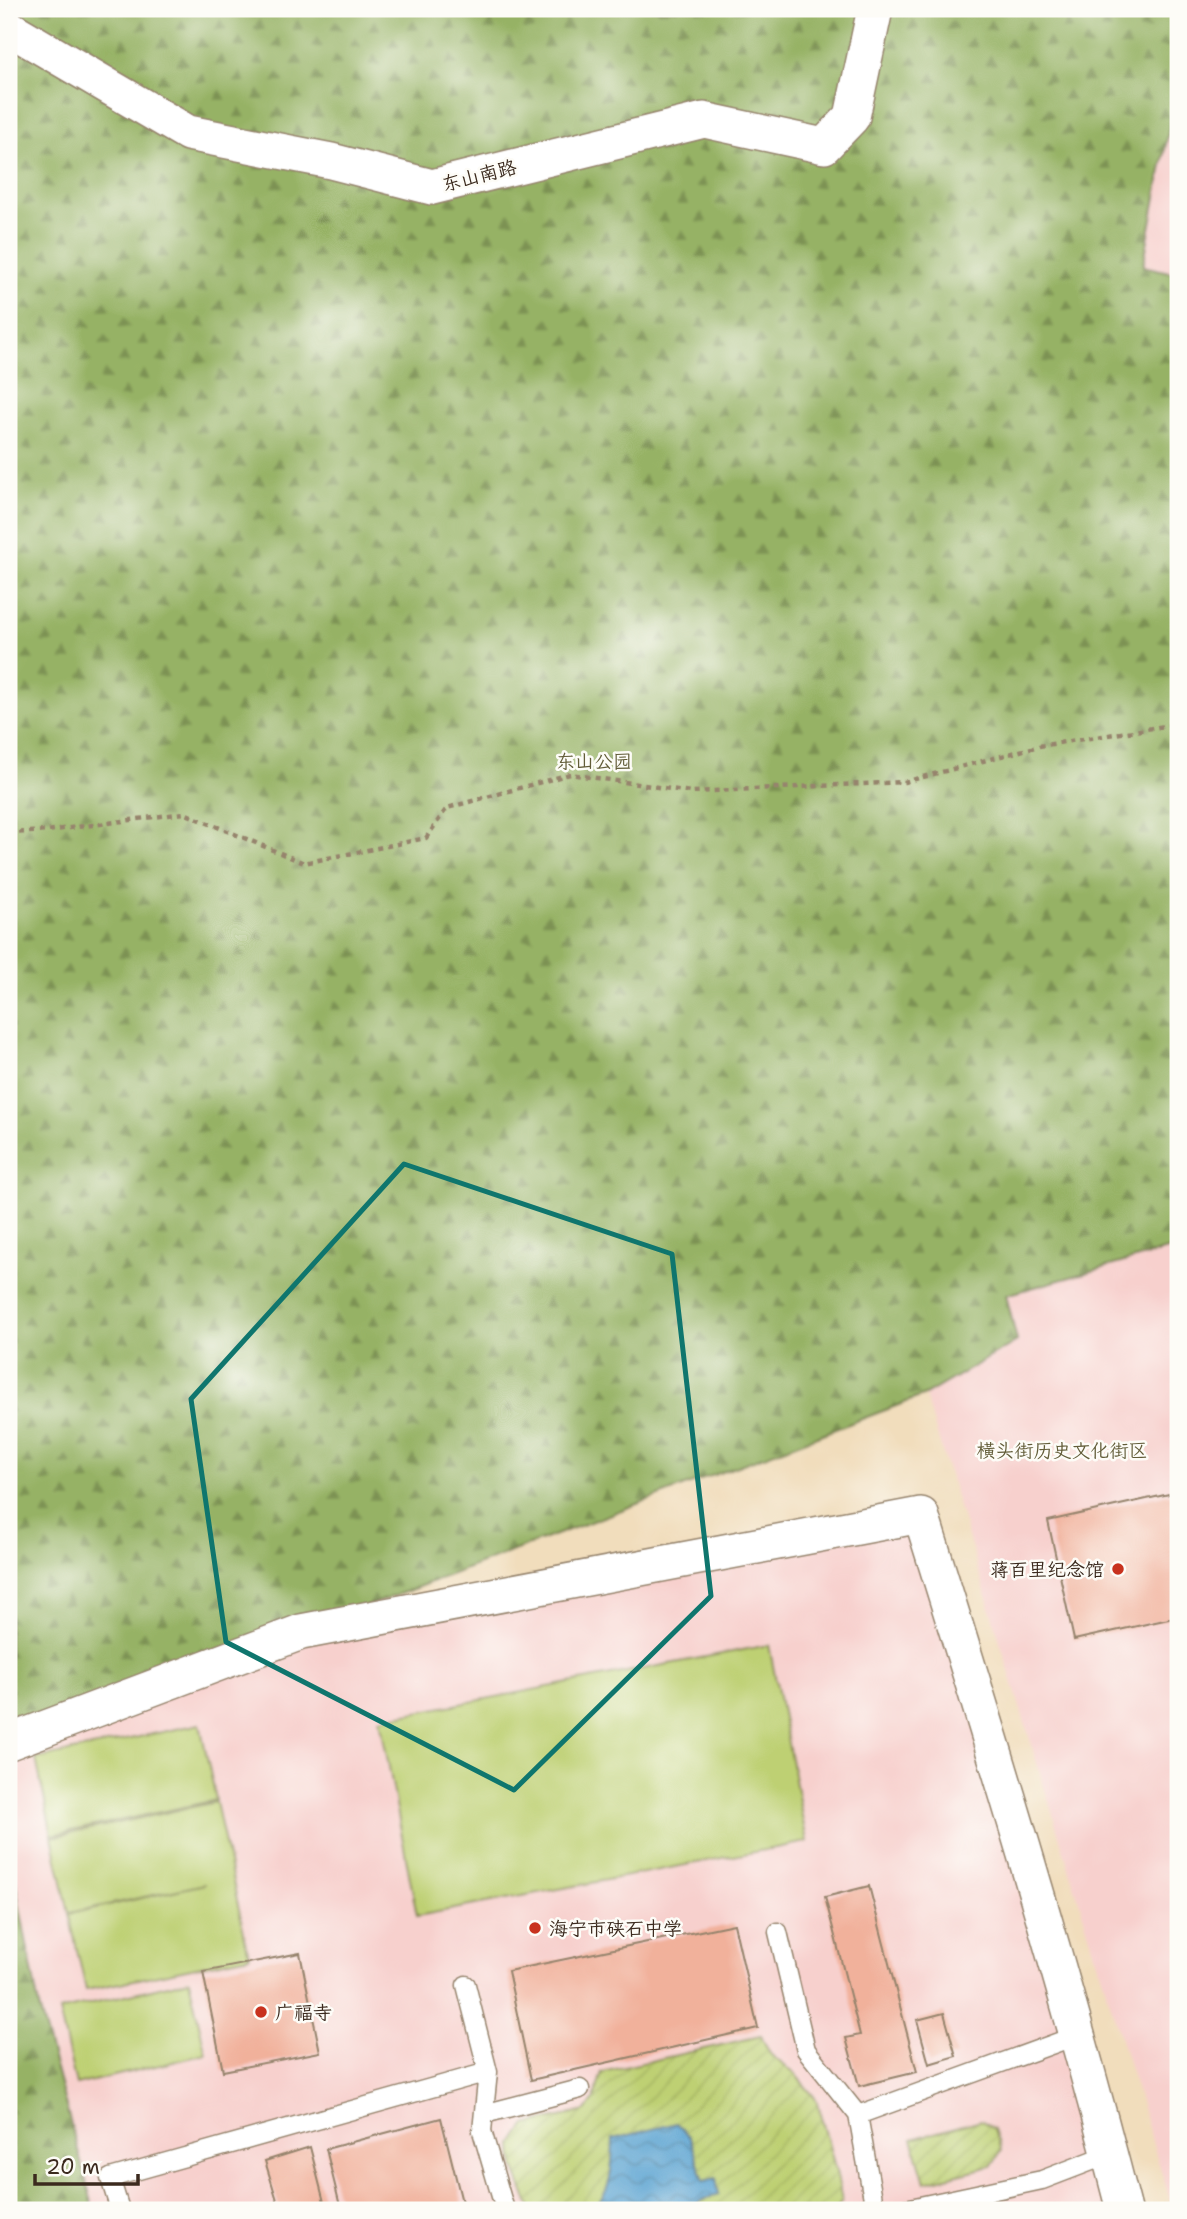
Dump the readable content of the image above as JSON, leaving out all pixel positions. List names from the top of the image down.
{
  "streets": {
    "street": ["东山南路"]
  },
  "parks": ["东山公园", "横头街历史文化街区"],
  "places": ["蒋百里纪念馆", "海宁市硖石中学", "广福寺"],
  "scale_bar": "20 m"
}
